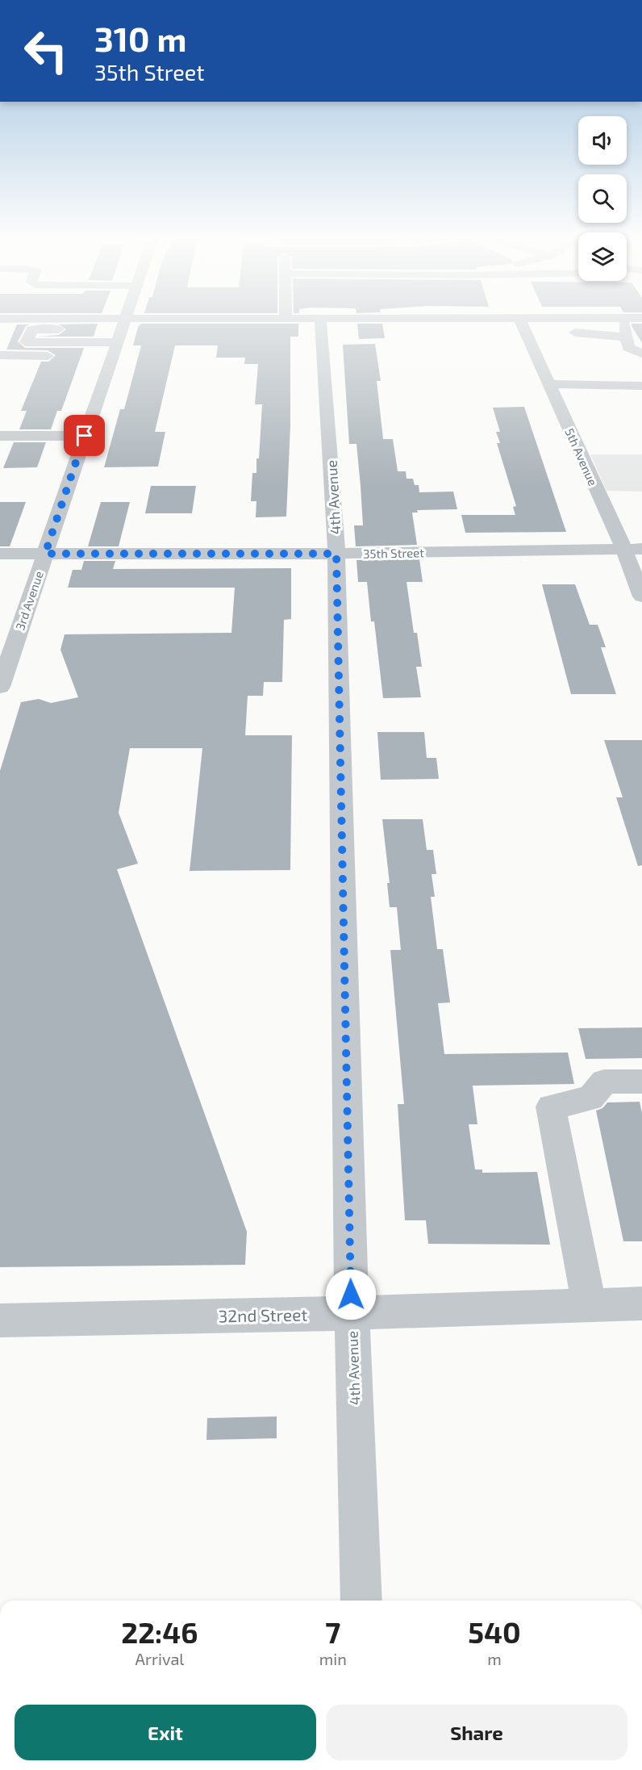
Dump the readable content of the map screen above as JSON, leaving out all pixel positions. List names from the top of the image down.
{
  "streets": {
    "street": [
      "5th Avenue",
      "4th Avenue",
      "35th Street",
      "3rd Avenue",
      "32nd Street"
    ]
  },
  "crossings": [
    ["5th Avenue", "35th Street"],
    ["4th Avenue", "35th Street"],
    ["4th Avenue", "32nd Street"],
    ["35th Street", "3rd Avenue"]
  ],
  "page": {
    "turn": ["310 m", "35th Street"],
    "eta": [
      "22:46",
      "Arrival",
      "7",
      "min",
      "540",
      "m"
    ],
    "buttons": ["Exit", "Share"]
  }
}
